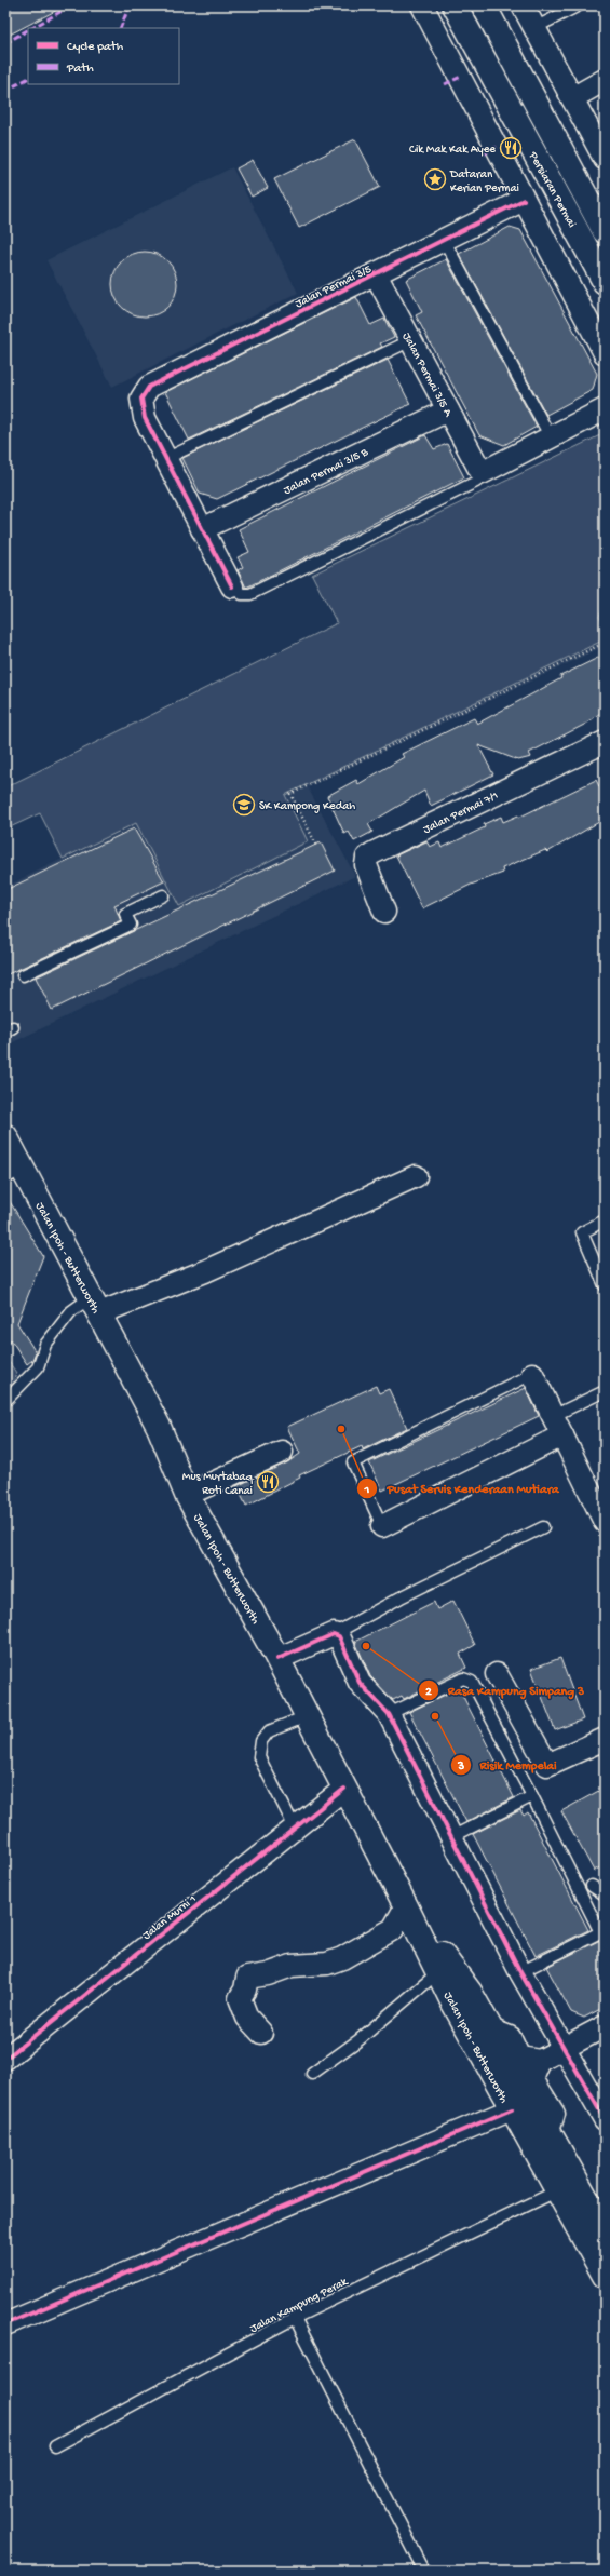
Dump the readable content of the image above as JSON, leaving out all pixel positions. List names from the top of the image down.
{
  "streets": {
    "main road": ["Persiaran Permai", "Jalan Ipoh - Butterworth"],
    "street": [
      "Jalan Permai 3/5",
      "Jalan Permai 3/5 A",
      "Jalan Permai 3/5 B",
      "Jalan Permai 7/1",
      "Jalan Murni 1"
    ],
    "lane": ["Jalan Kampung Perak"]
  },
  "crossings": [
    ["Jalan Permai 3/5", "Jalan Permai 3/5 A"],
    ["Jalan Permai 3/5 A", "Jalan Permai 3/5 B"],
    ["Jalan Ipoh - Butterworth", "Jalan Murni 1"],
    ["Jalan Ipoh - Butterworth", "Jalan Kampung Perak"]
  ],
  "places": {
    "restaurant": ["Cik Mak Kak Ayee", "Mus Murtabaq Roti Canai"],
    "place": ["Dataran Kerian Permai"],
    "school or university": ["SK Kampong Kedah"],
    "other": ["Pusat Servis Kenderaan Mutiara", "Rasa Kampung Simpang 3", "Risik Mempelai"]
  },
  "legend": ["Cycle path", "Path"]
}
